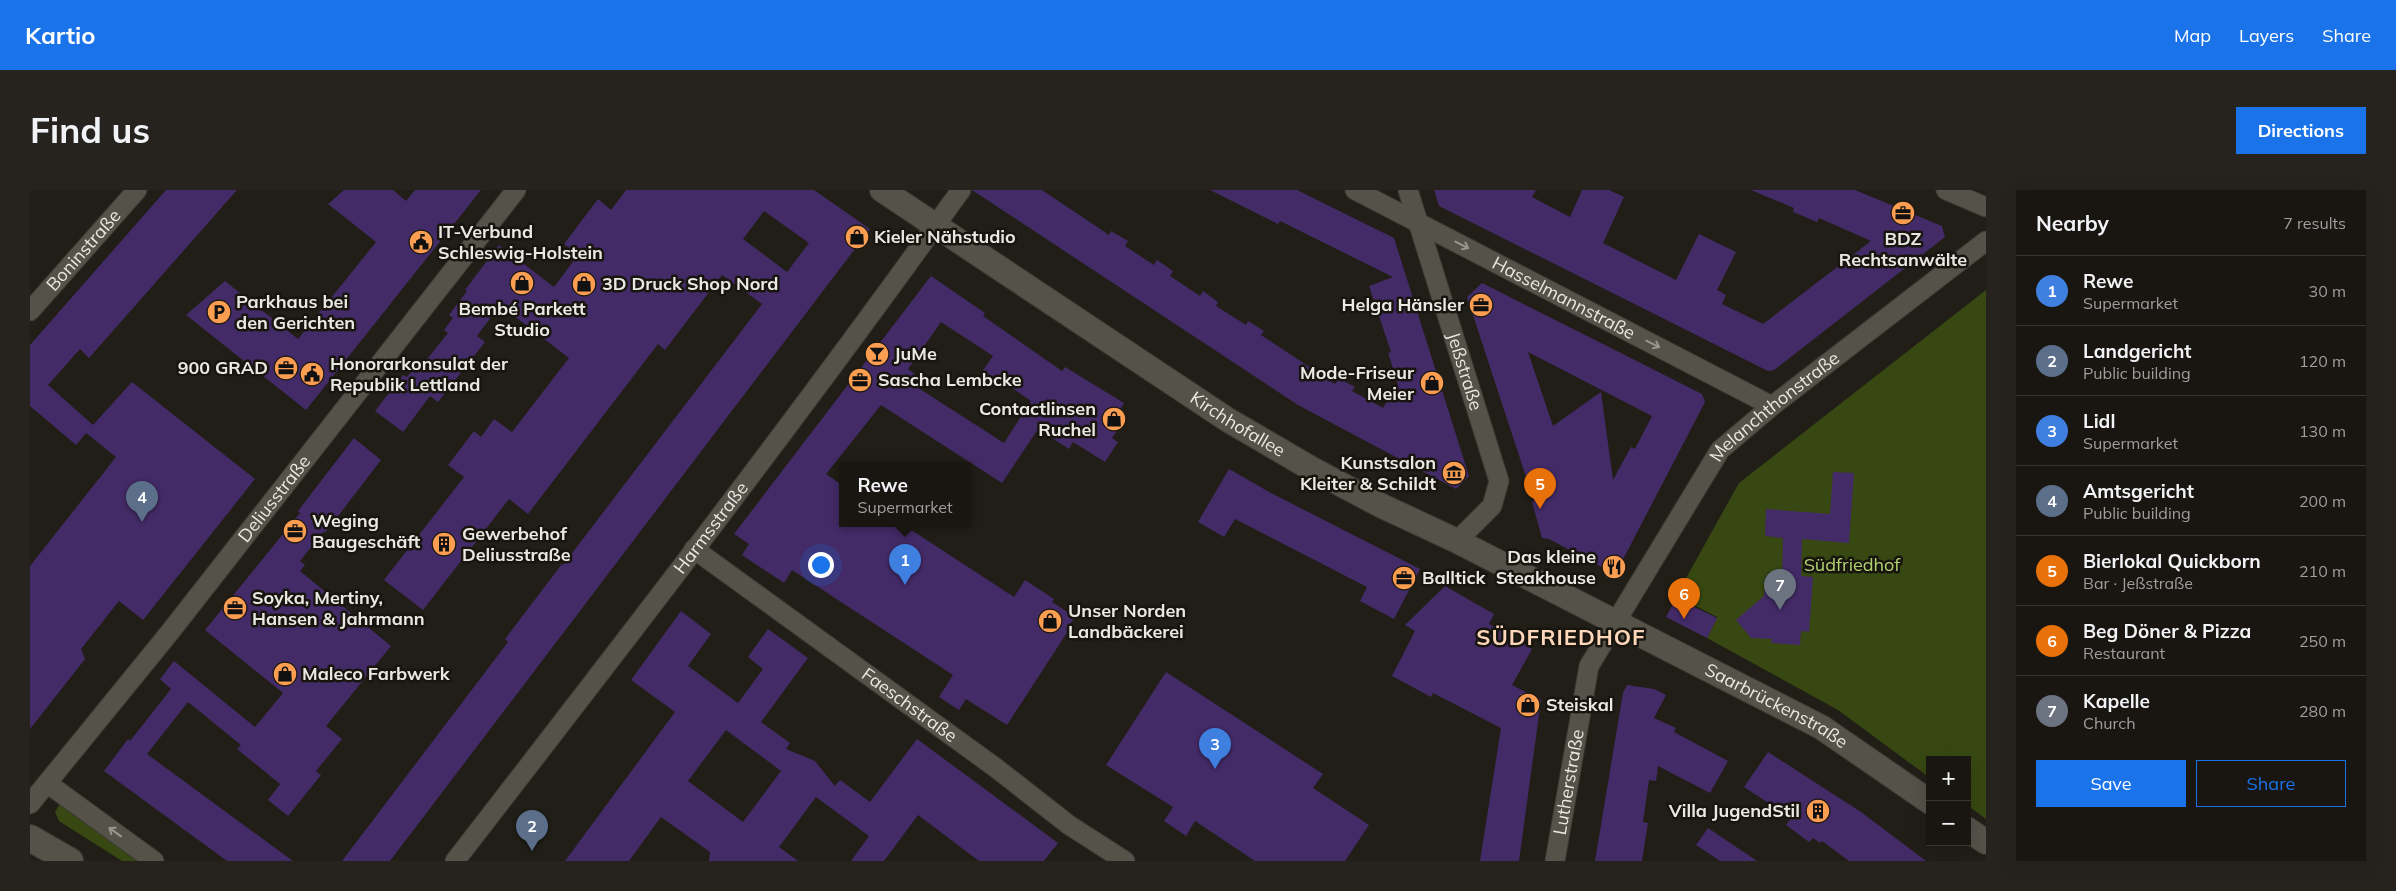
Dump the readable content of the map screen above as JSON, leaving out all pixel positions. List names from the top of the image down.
{
  "streets": {
    "street": [
      "Boninstraße",
      "Hasselmannstraße",
      "Jeßstraße",
      "Melanchthonstraße",
      "Kirchhofallee",
      "Deliusstraße",
      "Harmsstraße",
      "Faeschstraße",
      "Saarbrückenstraße",
      "Lutherstraße"
    ]
  },
  "crossings": [
    ["Hasselmannstraße", "Jeßstraße"],
    ["Hasselmannstraße", "Melanchthonstraße"],
    ["Jeßstraße", "Kirchhofallee"],
    ["Melanchthonstraße", "Kirchhofallee"],
    ["Melanchthonstraße", "Saarbrückenstraße"],
    ["Melanchthonstraße", "Lutherstraße"],
    ["Kirchhofallee", "Harmsstraße"],
    ["Kirchhofallee", "Saarbrückenstraße"],
    ["Kirchhofallee", "Lutherstraße"],
    ["Harmsstraße", "Faeschstraße"],
    ["Saarbrückenstraße", "Lutherstraße"]
  ],
  "one_way": ["Hasselmannstraße"],
  "districts": ["SÜDFRIEDHOF"],
  "parks": ["Südfriedhof"],
  "places": {
    "office": [
      "BDZ Rechtsanwälte",
      "Helga Hänsler",
      "900 GRAD",
      "Sascha Lembcke",
      "Weging Baugeschäft",
      "Balltick",
      "Soyka, Mertiny, Hansen & Jahrmann"
    ],
    "shop": [
      "Kieler Nähstudio",
      "Bembé Parkett Studio",
      "3D Druck Shop Nord",
      "Mode-Friseur Meier",
      "Contactlinsen Ruchel",
      "Unser Norden Landbäckerei",
      "Maleco Farbwerk",
      "Steiskal"
    ],
    "public building": ["IT-Verbund Schleswig-Holstein", "Honorarkonsulat der Republik Lettland"],
    "parking": ["Parkhaus bei den Gerichten"],
    "bar": ["JuMe"],
    "museum": ["Kunstsalon Kleiter & Schildt"],
    "building": ["Gewerbehof Deliusstraße", "Villa JugendStil"],
    "restaurant": ["Das kleine Steakhouse"]
  },
  "page": {
    "header": "Kartio",
    "nav": ["Map", "Layers", "Share"],
    "buttons": [
      "Directions",
      ["Save", "Share"]
    ],
    "title": "Find us",
    "heading": ["Nearby", "7 results"],
    "list": [
      {
        "mark": "1",
        "name": "Rewe",
        "note": "Supermarket",
        "value": "30 m"
      },
      {
        "mark": "2",
        "name": "Landgericht",
        "note": "Public building",
        "value": "120 m"
      },
      {
        "mark": "3",
        "name": "Lidl",
        "note": "Supermarket",
        "value": "130 m"
      },
      {
        "mark": "4",
        "name": "Amtsgericht",
        "note": "Public building",
        "value": "200 m"
      },
      {
        "mark": "5",
        "name": "Bierlokal Quickborn",
        "note": "Bar · Jeßstraße",
        "value": "210 m"
      },
      {
        "mark": "6",
        "name": "Beg Döner & Pizza",
        "note": "Restaurant",
        "value": "250 m"
      },
      {
        "mark": "7",
        "name": "Kapelle",
        "note": "Church",
        "value": "280 m"
      }
    ],
    "popup": ["Rewe", "Supermarket"],
    "pins": [
      "5",
      "4",
      "1",
      "7",
      "6",
      "3",
      "2"
    ],
    "map_buttons": ["+", "−"]
  }
}
